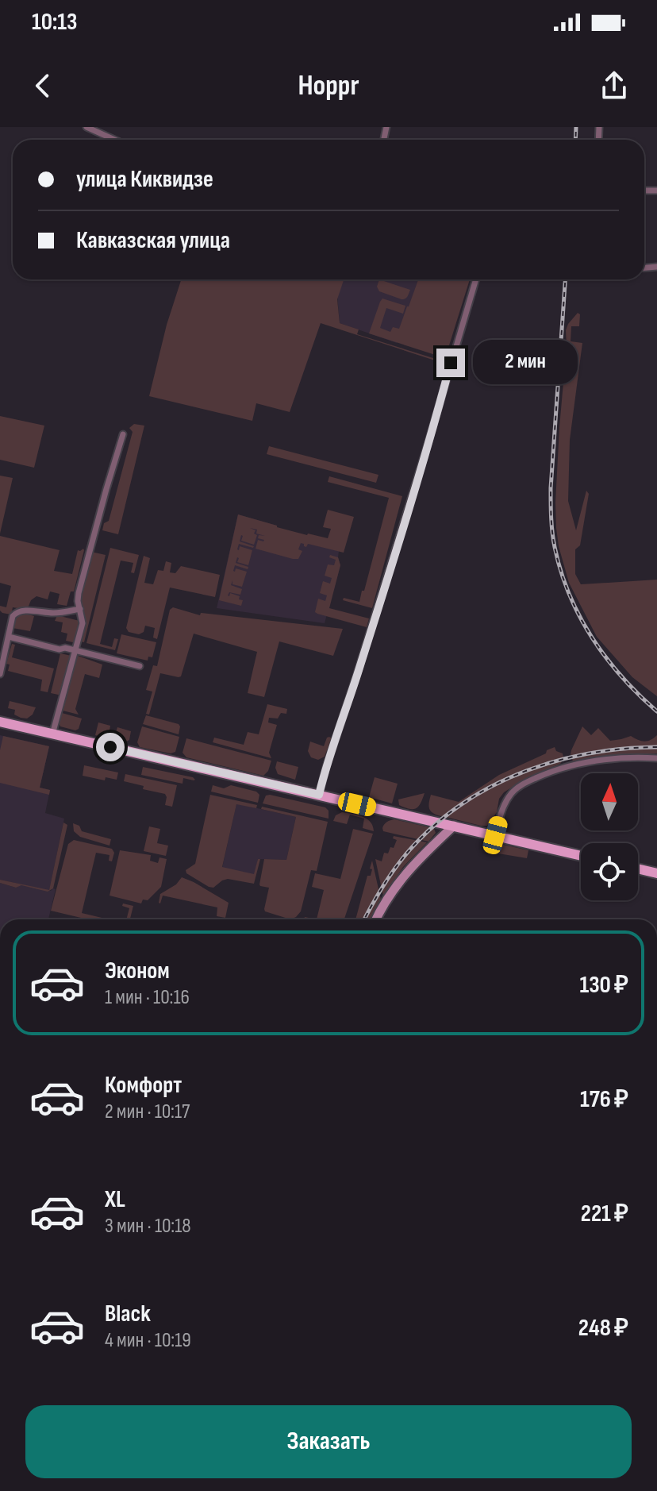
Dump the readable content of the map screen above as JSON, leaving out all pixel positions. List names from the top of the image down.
{
  "north": "top",
  "page": {
    "status": "10:13",
    "header": "Hoppr",
    "banner": ["улица Киквидзе", "Кавказская улица"],
    "bubble": "2 мин",
    "list": [
      {
        "name": "Эконом",
        "note": "1 мин · 10:16",
        "value": "130 ₽"
      },
      {
        "name": "Комфорт",
        "note": "2 мин · 10:17",
        "value": "176 ₽"
      },
      {
        "name": "XL",
        "note": "3 мин · 10:18",
        "value": "221 ₽"
      },
      {
        "name": "Black",
        "note": "4 мин · 10:19",
        "value": "248 ₽"
      }
    ],
    "buttons": "Заказать"
  }
}
